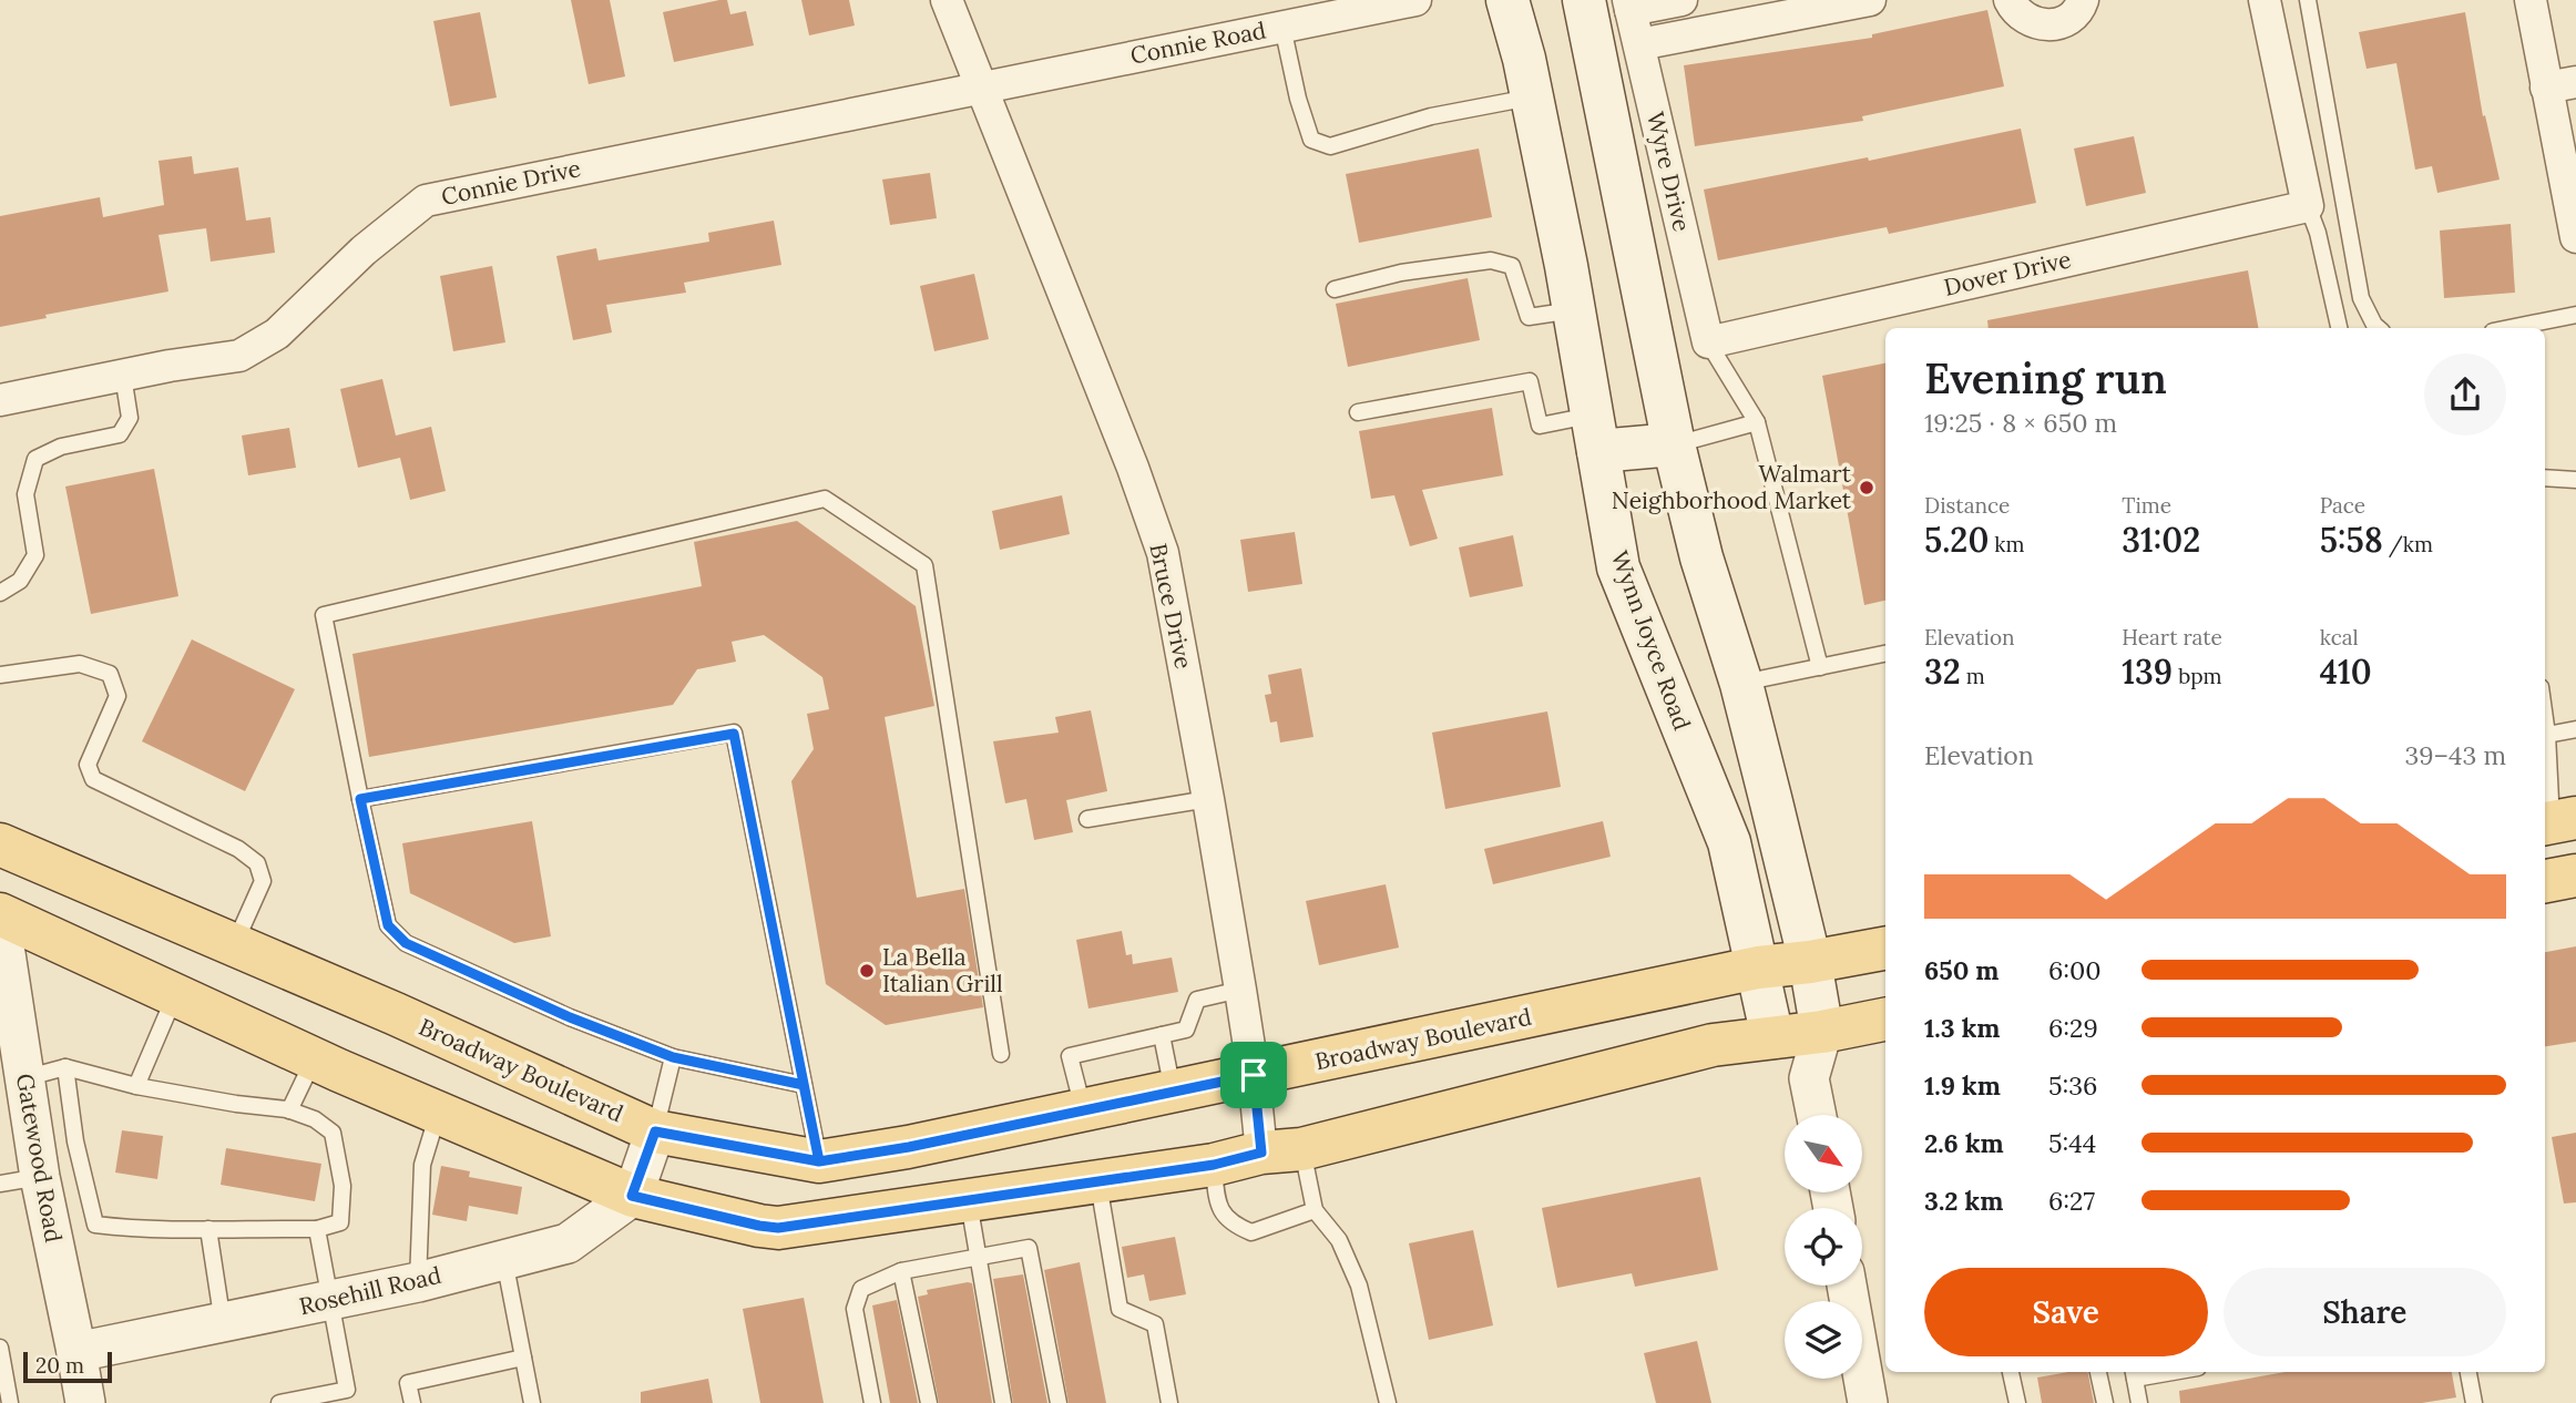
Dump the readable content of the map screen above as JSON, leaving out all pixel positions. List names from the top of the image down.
{
  "streets": {
    "main road": ["Wynn Joyce Road", "Broadway Boulevard"],
    "street": [
      "Connie Road",
      "Wyre Drive",
      "Connie Drive",
      "Dover Drive",
      "Bruce Drive",
      "Gatewood Road",
      "Rosehill Road"
    ]
  },
  "crossings": [
    ["Connie Road", "Connie Drive"],
    ["Connie Road", "Bruce Drive"],
    ["Wyre Drive", "Dover Drive"],
    ["Connie Drive", "Bruce Drive"],
    ["Bruce Drive", "Broadway Boulevard"],
    ["Wynn Joyce Road", "Broadway Boulevard"],
    ["Gatewood Road", "Rosehill Road"]
  ],
  "places": ["Walmart Neighborhood Market", "La Bella Italian Grill"],
  "scale_bar": "20 m",
  "north": "bottom right",
  "page": {
    "heading": ["Evening run", "19:25 · 8 × 650 m"],
    "stats": [
      ["Distance", "5.20 km"],
      ["Time", "31:02"],
      ["Pace", "5:58 /km"],
      ["Elevation", "32 m"],
      ["Heart rate", "139 bpm"],
      ["kcal", "410"]
    ],
    "chart": ["Elevation", "39–43 m"],
    "list": [
      {
        "name": "650 m",
        "note": "6:00"
      },
      {
        "name": "1.3 km",
        "note": "6:29"
      },
      {
        "name": "1.9 km",
        "note": "5:36"
      },
      {
        "name": "2.6 km",
        "note": "5:44"
      },
      {
        "name": "3.2 km",
        "note": "6:27"
      }
    ],
    "buttons": ["Save", "Share"],
    "scale": "20 m"
  }
}
